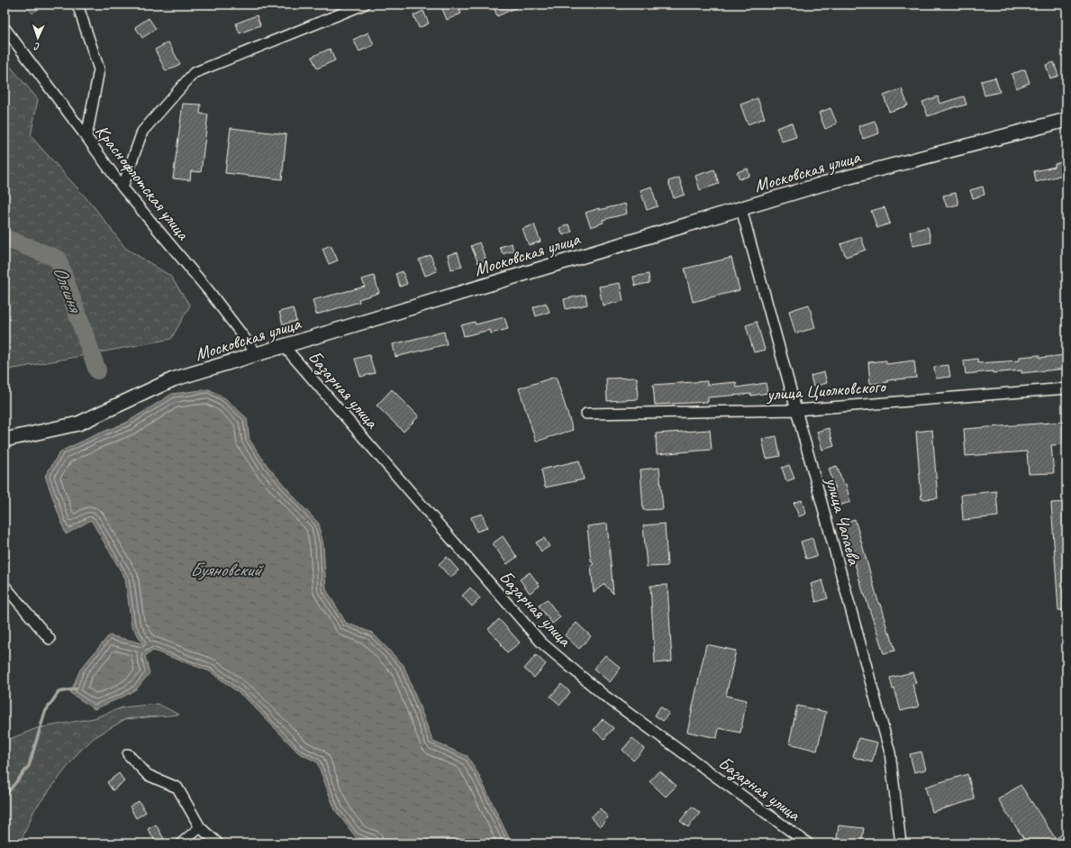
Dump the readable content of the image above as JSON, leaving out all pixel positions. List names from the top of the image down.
{
  "streets": {
    "street": [
      "Московская улица",
      "Краснофлотская улица",
      "Базарная улица",
      "улица Циолковского",
      "улица Чапаева"
    ]
  },
  "crossings": [
    ["Московская улица", "Краснофлотская улица"],
    ["Московская улица", "Базарная улица"],
    ["Московская улица", "улица Чапаева"],
    ["улица Циолковского", "улица Чапаева"]
  ],
  "water": ["Олешня", "Буяновский"],
  "north": "bottom"
}
